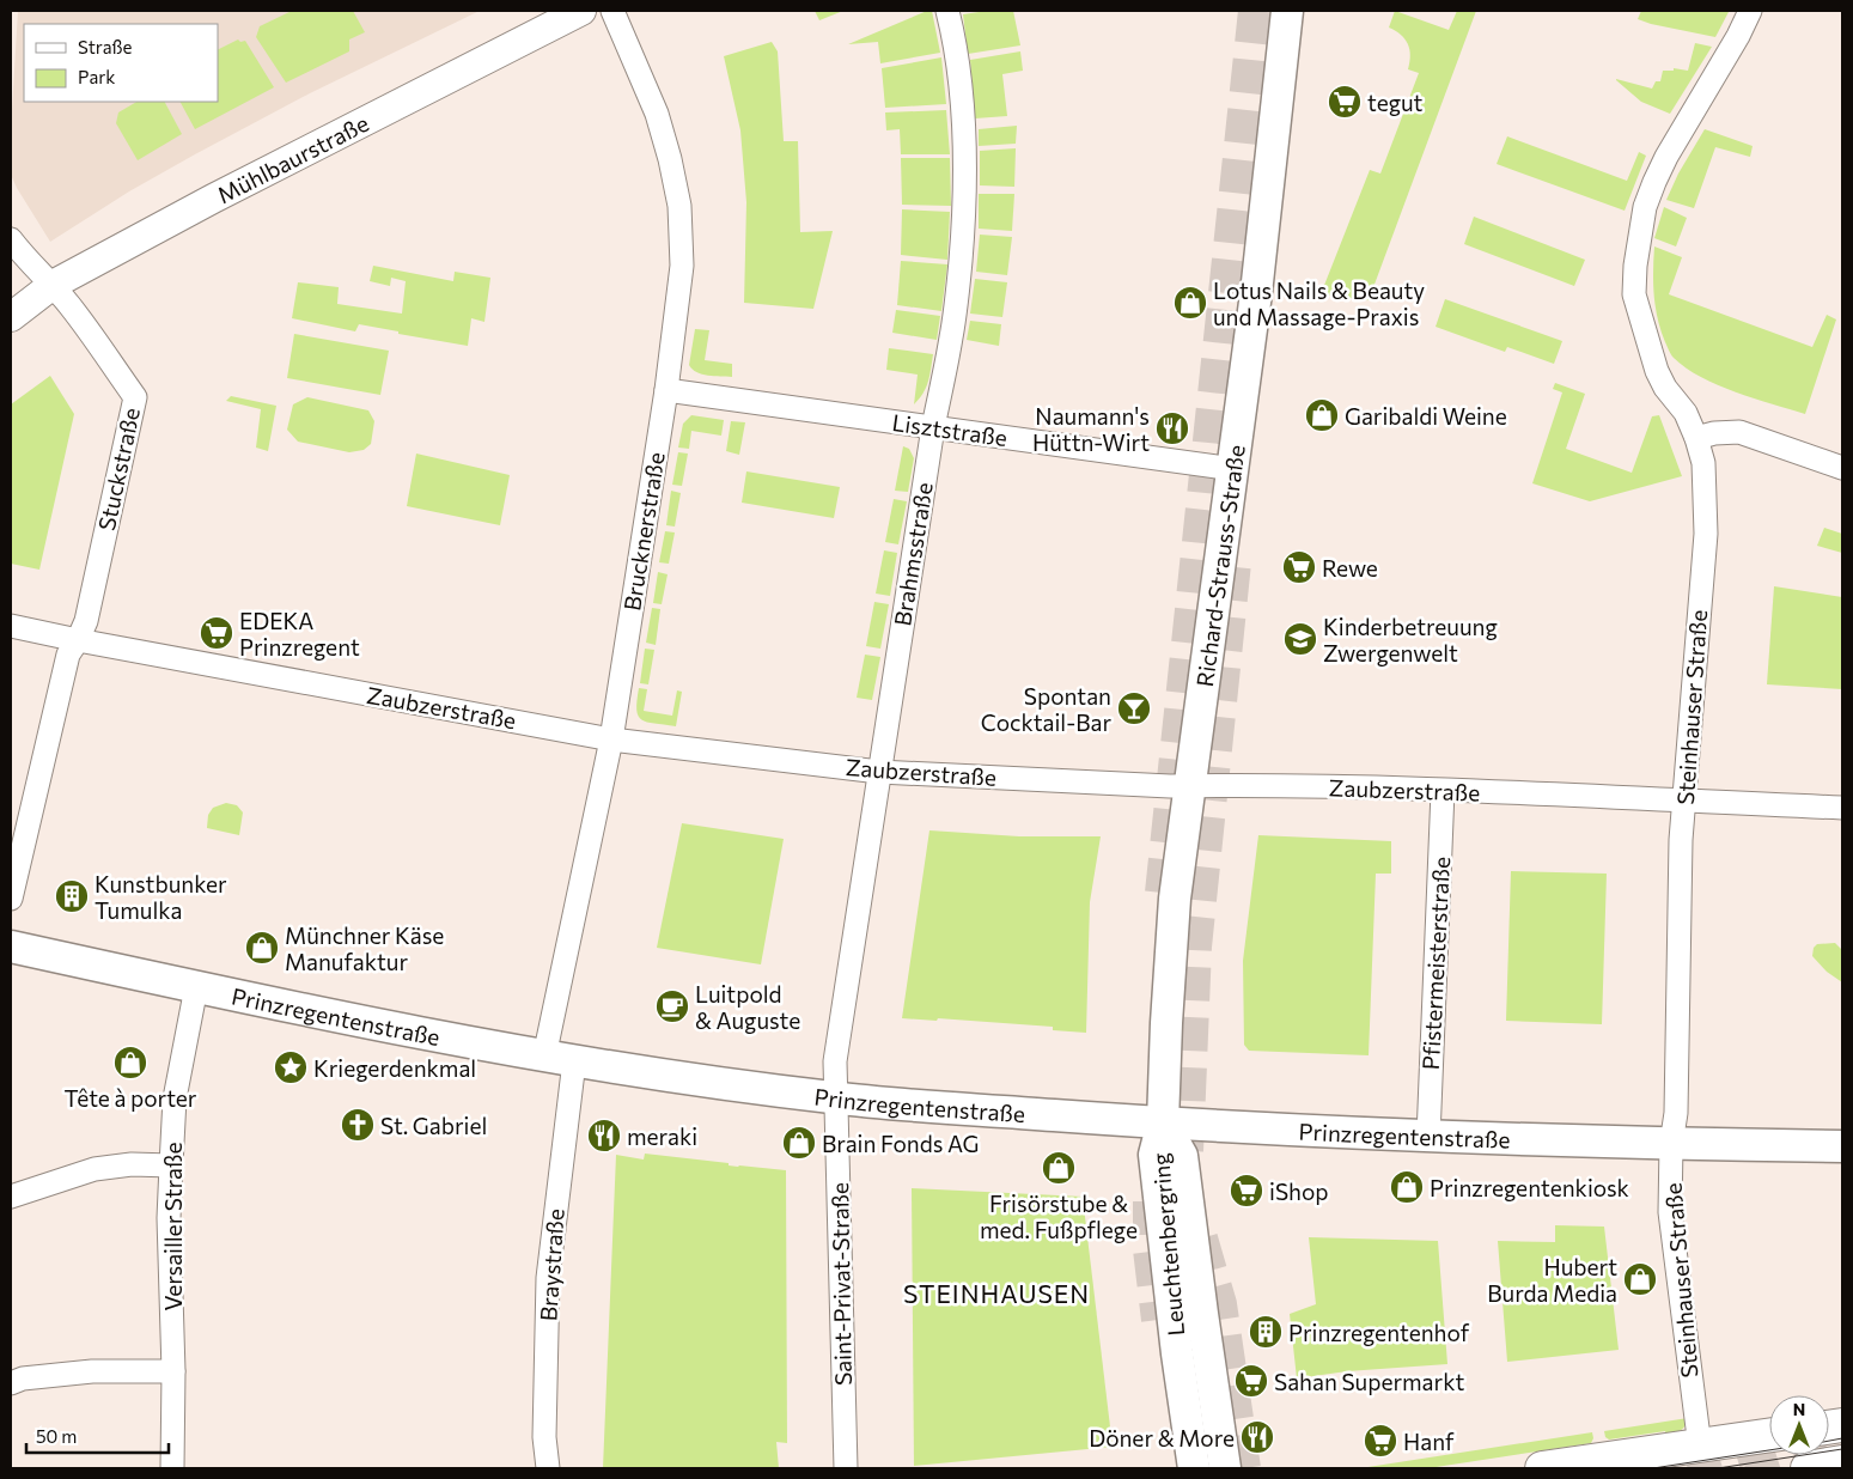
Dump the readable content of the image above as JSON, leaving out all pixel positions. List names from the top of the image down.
{
  "streets": {
    "main road": ["Richard-Strauss-Straße", "Prinzregentenstraße", "Leuchtenbergring"],
    "street": [
      "Mühlbaurstraße",
      "Lisztstraße",
      "Stuckstraße",
      "Brucknerstraße",
      "Brahmsstraße",
      "Zaubzerstraße",
      "Steinhauser Straße",
      "Pfistermeisterstraße",
      "Versailler Straße",
      "Braystraße",
      "Saint-Privat-Straße"
    ]
  },
  "crossings": [
    ["Mühlbaurstraße", "Stuckstraße"],
    ["Lisztstraße", "Brucknerstraße"],
    ["Lisztstraße", "Brahmsstraße"],
    ["Lisztstraße", "Richard-Strauss-Straße"],
    ["Stuckstraße", "Zaubzerstraße"],
    ["Brucknerstraße", "Zaubzerstraße"],
    ["Brucknerstraße", "Prinzregentenstraße"],
    ["Brucknerstraße", "Braystraße"],
    ["Brahmsstraße", "Zaubzerstraße"],
    ["Brahmsstraße", "Prinzregentenstraße"],
    ["Brahmsstraße", "Saint-Privat-Straße"],
    ["Richard-Strauss-Straße", "Zaubzerstraße"],
    ["Richard-Strauss-Straße", "Prinzregentenstraße"],
    ["Richard-Strauss-Straße", "Leuchtenbergring"],
    ["Zaubzerstraße", "Steinhauser Straße"],
    ["Zaubzerstraße", "Pfistermeisterstraße"],
    ["Steinhauser Straße", "Prinzregentenstraße"],
    ["Pfistermeisterstraße", "Prinzregentenstraße"],
    ["Prinzregentenstraße", "Versailler Straße"],
    ["Prinzregentenstraße", "Leuchtenbergring"],
    ["Prinzregentenstraße", "Braystraße"],
    ["Prinzregentenstraße", "Saint-Privat-Straße"]
  ],
  "districts": ["STEINHAUSEN"],
  "places": {
    "supermarket": [
      "tegut",
      "Rewe",
      "EDEKA Prinzregent",
      "iShop",
      "Sahan Supermarkt",
      "Hanf"
    ],
    "shop": [
      "Lotus Nails & Beauty und Massage-Praxis",
      "Garibaldi Weine",
      "Münchner Käse Manufaktur",
      "Tête à porter",
      "Brain Fonds AG",
      "Frisörstube & med. Fußpflege",
      "Prinzregentenkiosk",
      "Hubert Burda Media"
    ],
    "restaurant": ["Naumann's Hüttn-Wirt", "meraki", "Döner & More"],
    "school or university": ["Kinderbetreuung Zwergenwelt"],
    "bar": ["Spontan Cocktail-Bar"],
    "building": ["Kunstbunker Tumulka", "Prinzregentenhof"],
    "cafe": ["Luitpold & Auguste"],
    "place": ["Kriegerdenkmal"],
    "church": ["St. Gabriel"]
  },
  "legend": ["Straße", "Park"],
  "scale_bar": "50 m",
  "north": "top"
}
